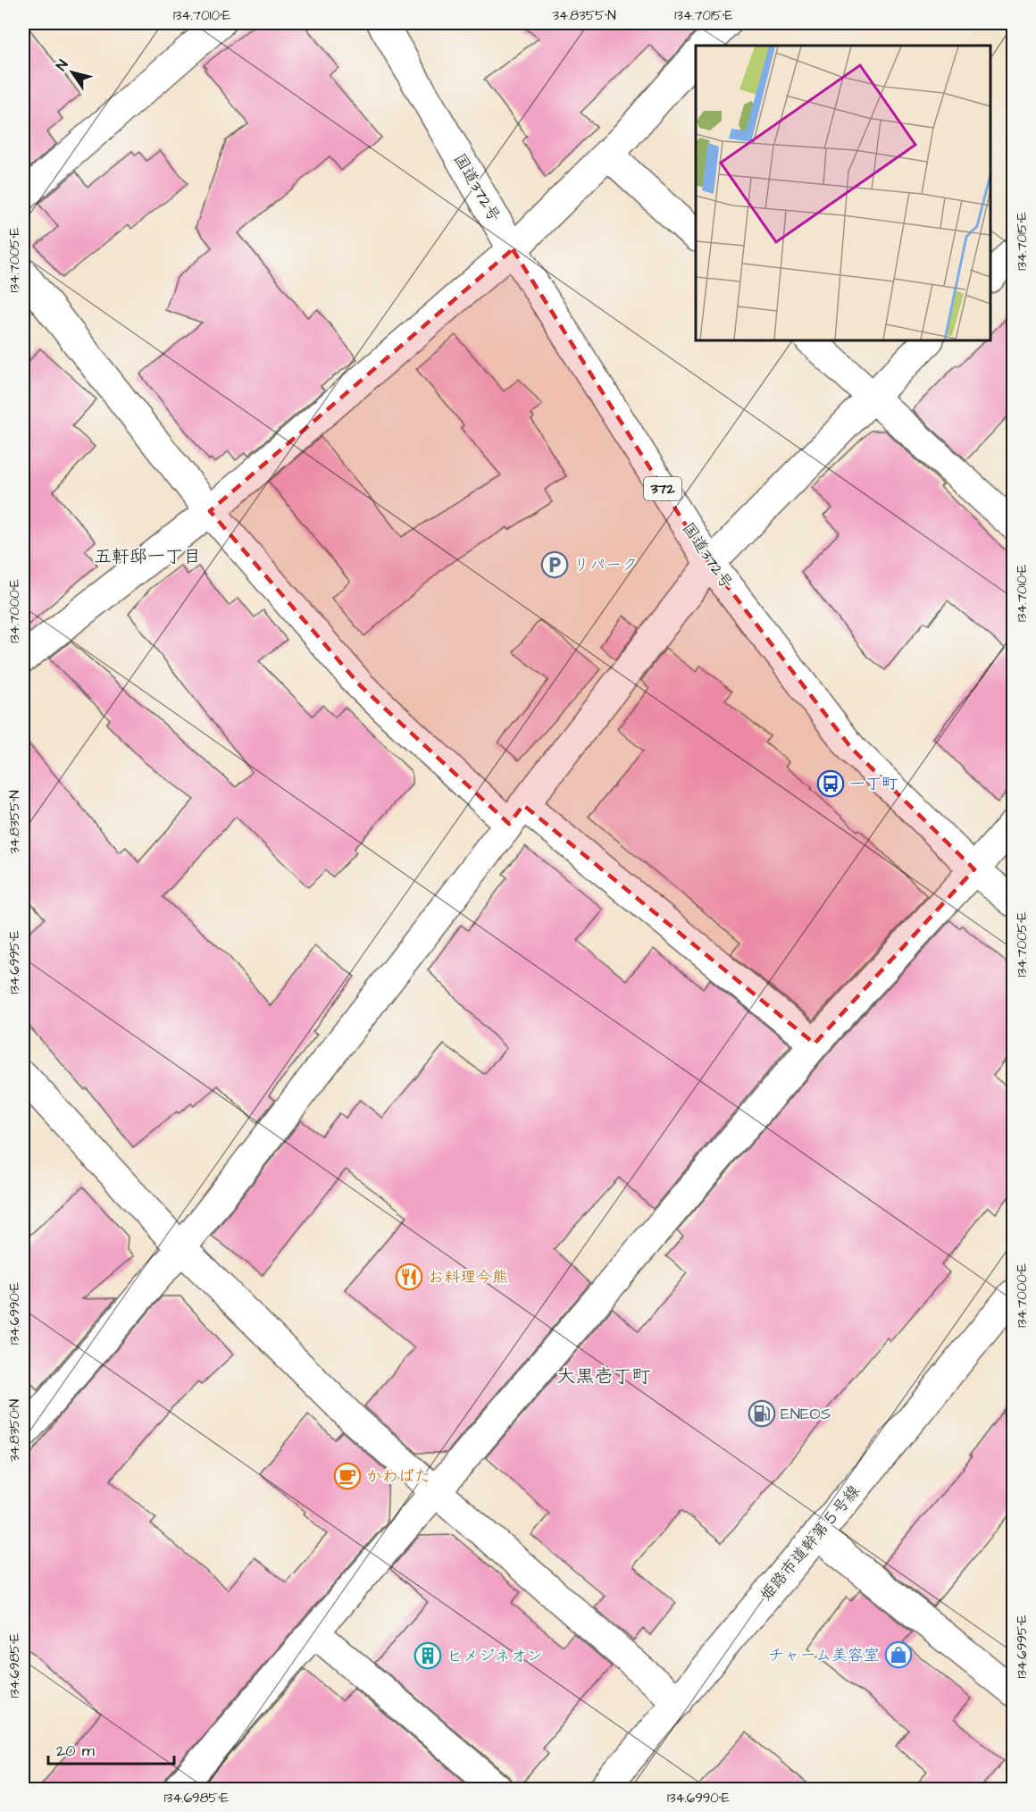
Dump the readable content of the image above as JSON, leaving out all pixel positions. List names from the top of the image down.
{
  "streets": {
    "main road": ["国道372号", "372", "姫路市道幹第５号線"]
  },
  "districts": ["五軒邸一丁目", "大黒壱丁町"],
  "places": {
    "parking": ["リパーク"],
    "bus stop": ["一丁町"],
    "restaurant": ["お料理今熊"],
    "fuel station": ["ENEOS"],
    "cafe": ["かわばた"],
    "shop": ["チャーム美容室"],
    "building": ["ヒメジネオン"]
  },
  "scale_bar": "20 m",
  "north": "top left",
  "coordinates": [
    "134.7010°E",
    "34.8355°N",
    "134.7015°E",
    "134.7005°E",
    "134.7000°E",
    "134.6995°E",
    "134.6990°E",
    "34.8350°N",
    "134.6985°E"
  ]
}
